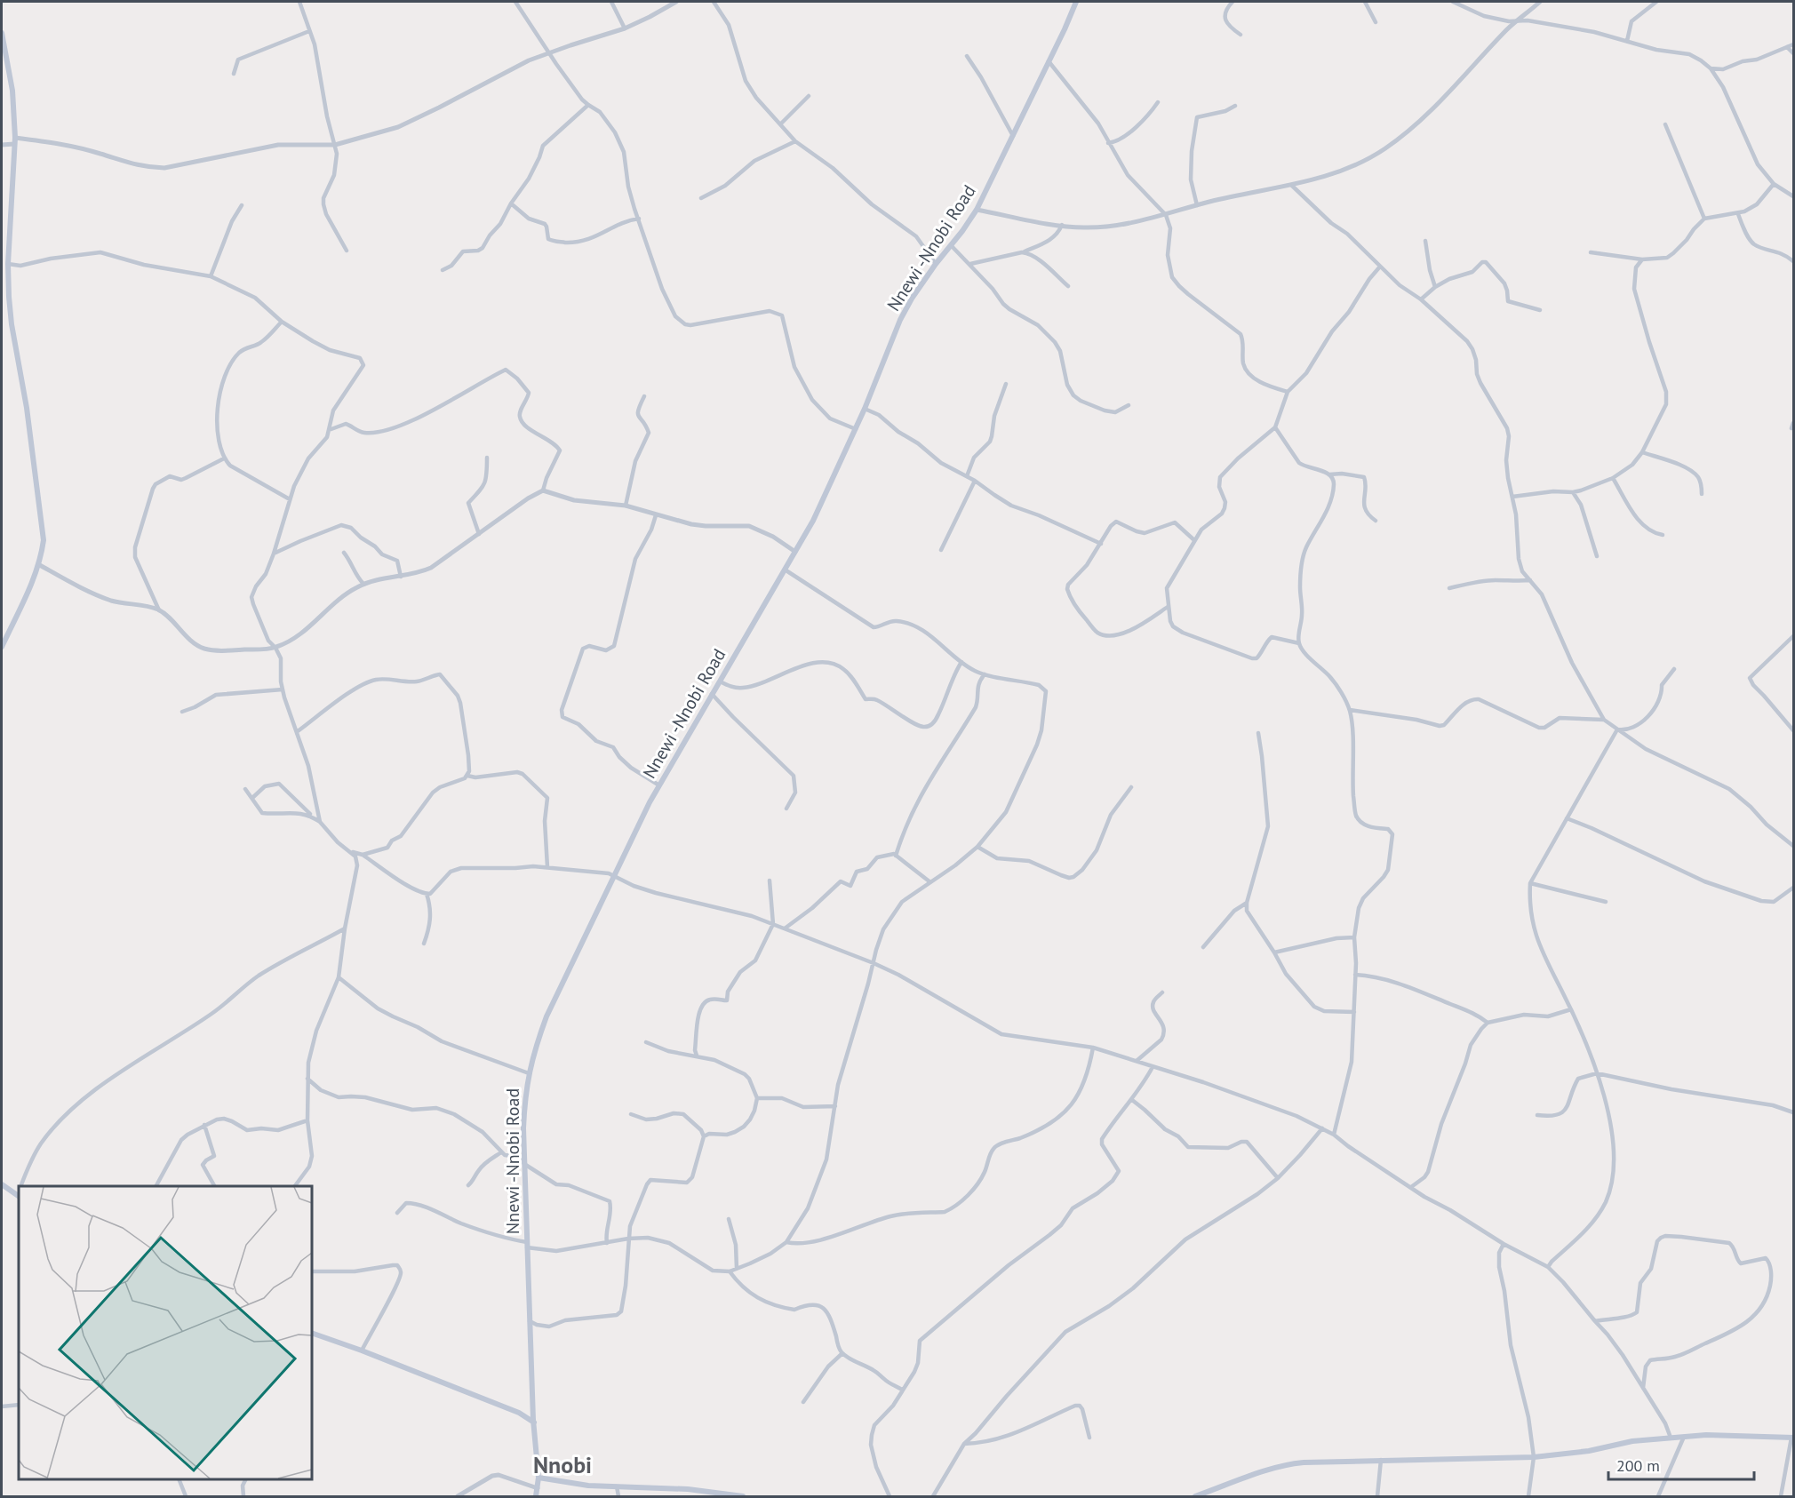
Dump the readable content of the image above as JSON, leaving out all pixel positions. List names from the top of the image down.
{
  "streets": {
    "main road": ["Nnewi -Nnobi Road"]
  },
  "districts": ["Nnobi"],
  "scale_bar": "200 m"
}
